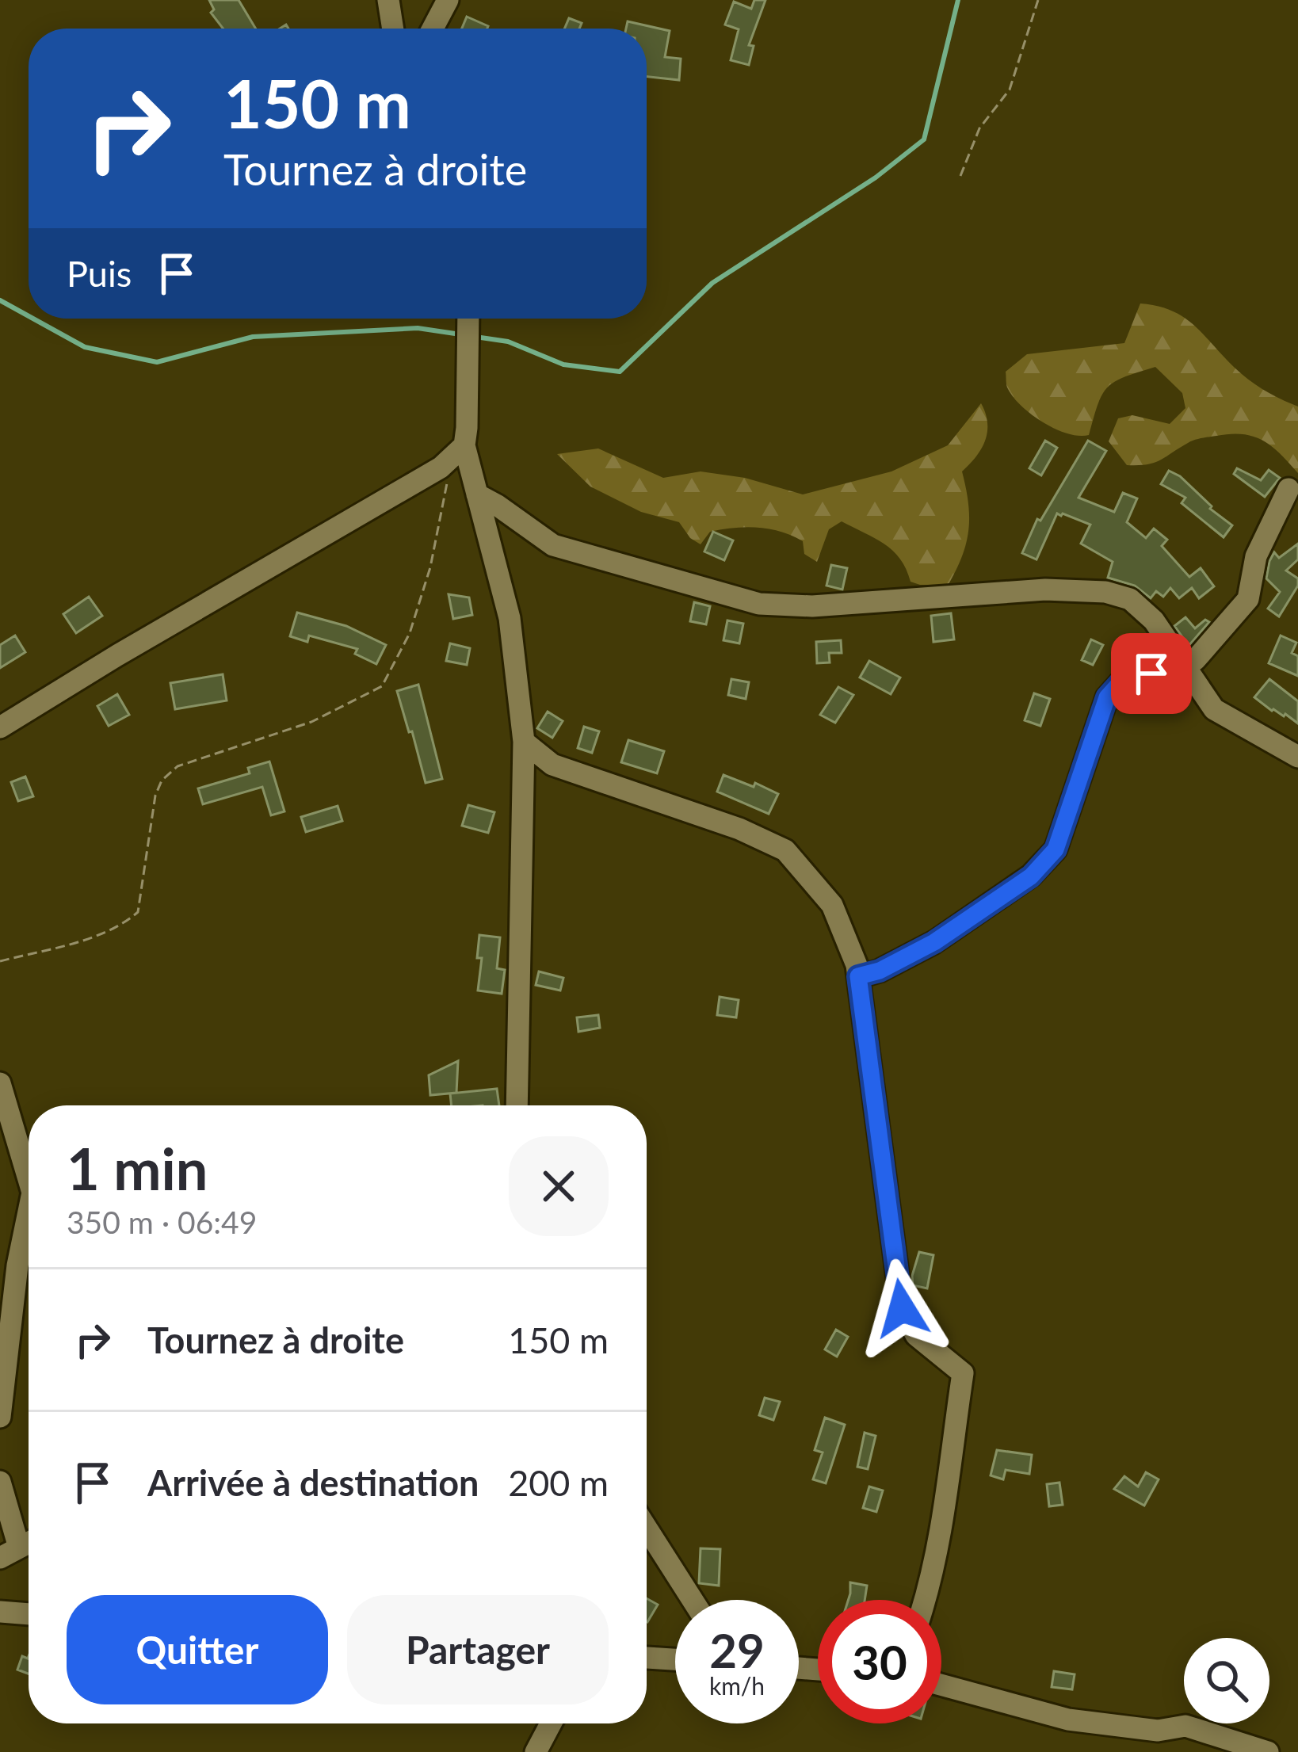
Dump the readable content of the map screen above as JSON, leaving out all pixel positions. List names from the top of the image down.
{
  "page": {
    "turn": ["150 m", "Tournez à droite"],
    "then": "Puis",
    "heading": ["1 min", "350 m · 06:49"],
    "list": [
      {
        "name": "Tournez à droite",
        "value": "150 m"
      },
      {
        "name": "Arrivée à destination",
        "value": "200 m"
      }
    ],
    "buttons": ["Quitter", "Partager"],
    "speed": "29 km/h",
    "limit": "30"
  }
}
